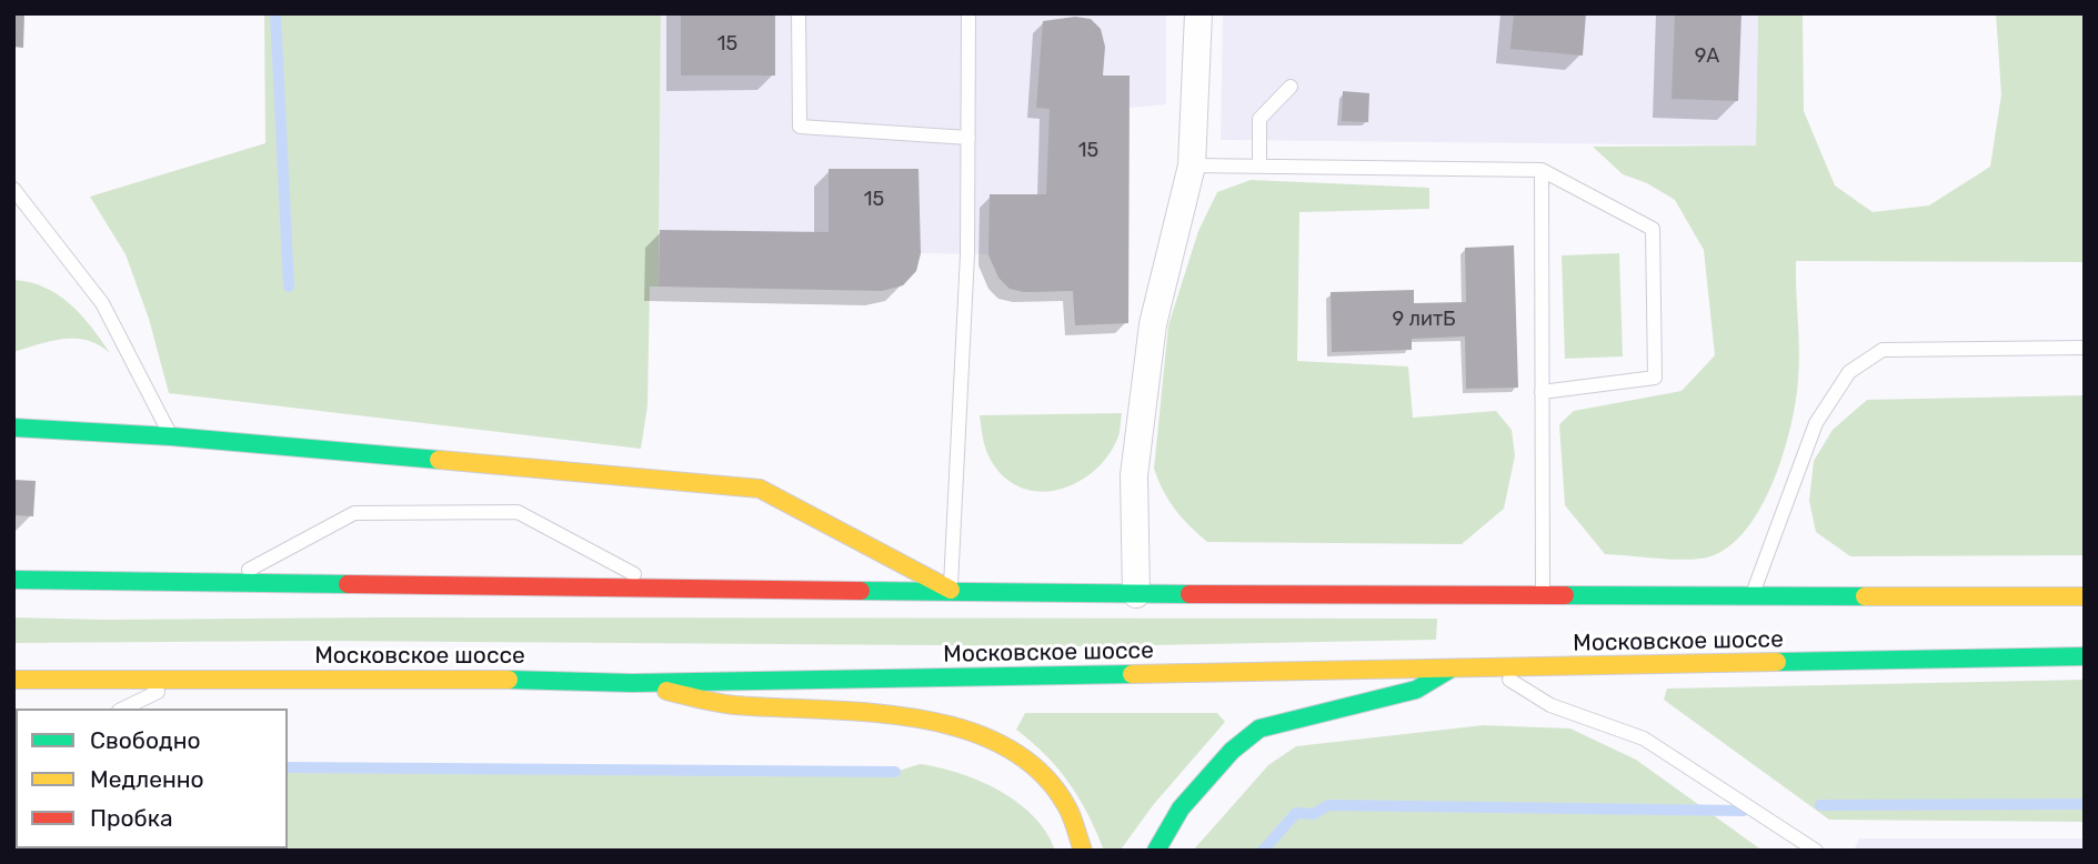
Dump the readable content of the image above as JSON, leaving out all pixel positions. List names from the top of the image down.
{
  "streets": {
    "main road": ["Московское шоссе"]
  },
  "house_numbers": [
    "15",
    "9А",
    "15",
    "15",
    "9 литБ"
  ],
  "legend": ["Свободно", "Медленно", "Пробка"]
}
